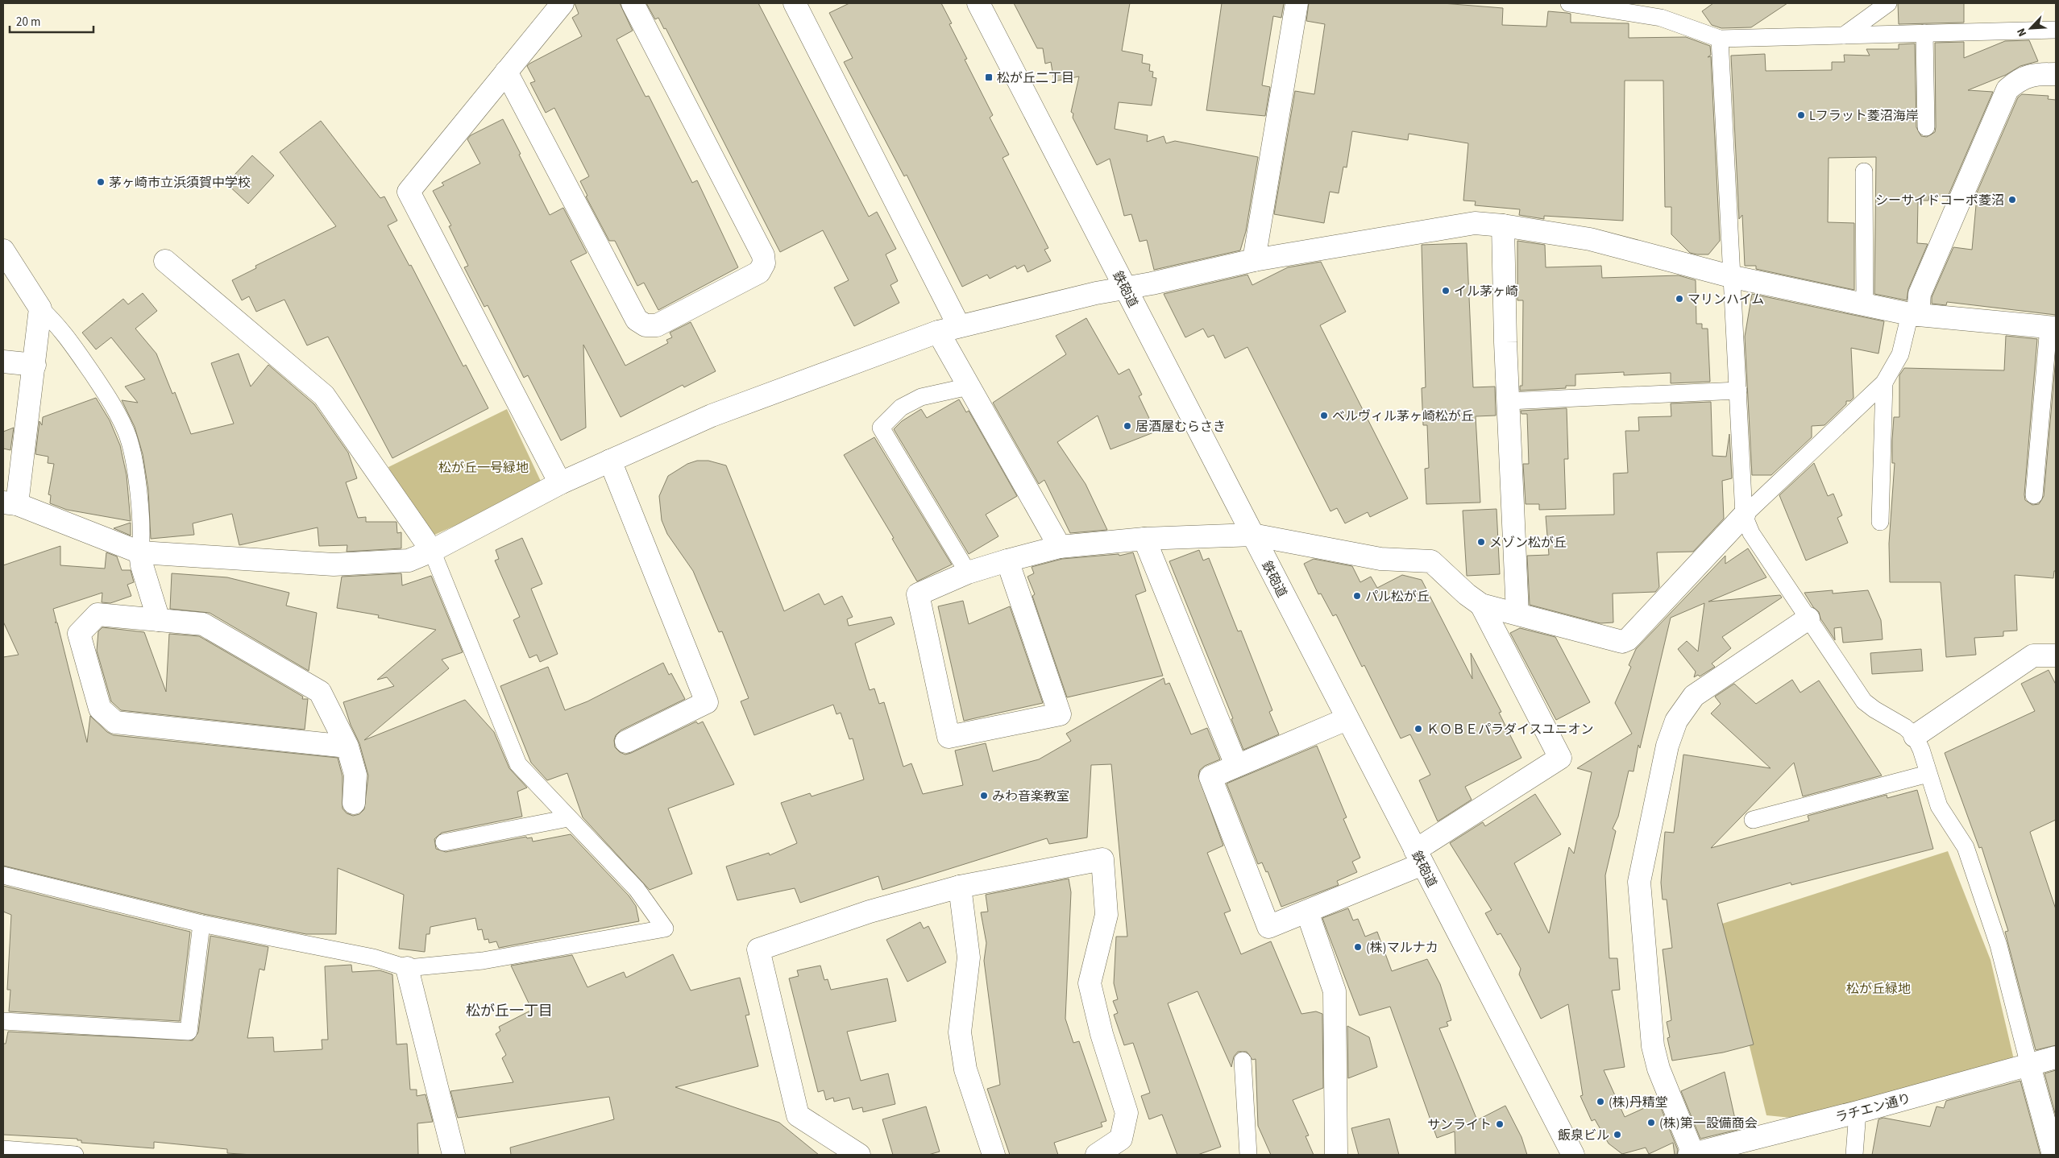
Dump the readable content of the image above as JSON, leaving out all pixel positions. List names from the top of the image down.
{
  "streets": {
    "street": ["鉄砲道", "ラチエン通り"]
  },
  "districts": ["松が丘一丁目"],
  "parks": ["松が丘一号緑地", "松が丘緑地"],
  "places": {
    "transit": ["松が丘二丁目"],
    "other": [
      "Lフラット菱沼海岸",
      "茅ヶ崎市立浜須賀中学校",
      "シーサイドコーポ菱沼",
      "イル茅ヶ崎",
      "マリンハイム",
      "ベルヴィル茅ヶ崎松が丘",
      "居酒屋むらさき",
      "メゾン松が丘",
      "パル松が丘",
      "ＫＯＢＥパラダイスユニオン",
      "みわ音楽教室",
      "(株)マルナカ",
      "(株)丹精堂",
      "(株)第一設備商会",
      "サンライト",
      "飯泉ビル"
    ]
  },
  "scale_bar": "20 m",
  "north": "bottom left"
}
